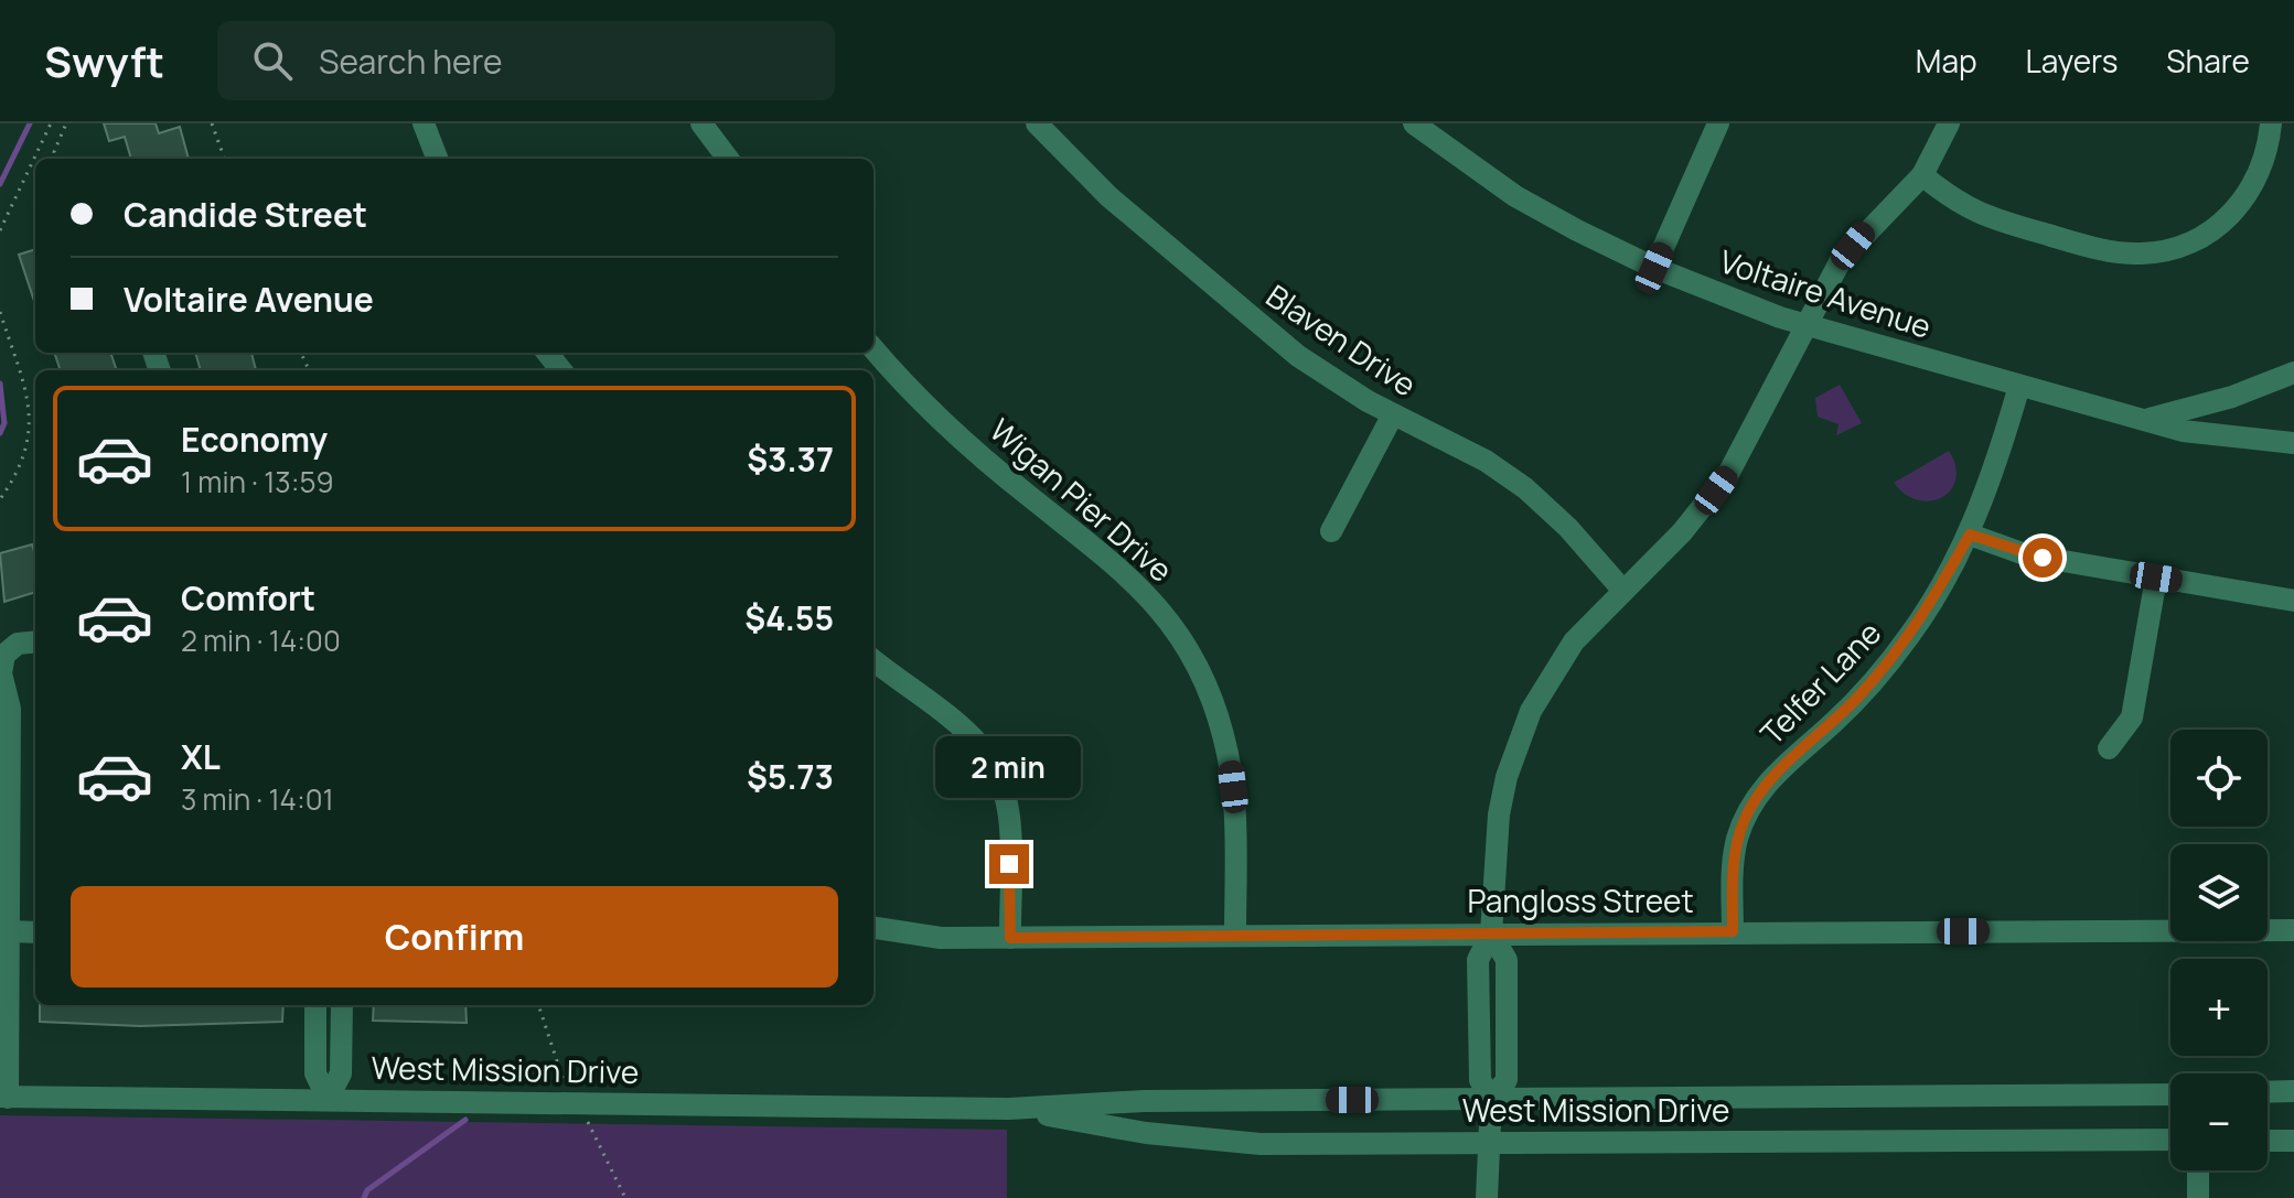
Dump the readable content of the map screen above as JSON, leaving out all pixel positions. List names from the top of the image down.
{
  "streets": {
    "street": [
      "Voltaire Avenue",
      "Blaven Drive",
      "Wigan Pier Drive",
      "Telfer Lane",
      "Pangloss Street",
      "West Mission Drive"
    ]
  },
  "crossings": [
    ["Voltaire Avenue", "Telfer Lane"],
    ["Wigan Pier Drive", "Pangloss Street"],
    ["Telfer Lane", "Pangloss Street"]
  ],
  "page": {
    "header": "Swyft",
    "search": "Search here",
    "nav": ["Map", "Layers", "Share"],
    "banner": ["Candide Street", "Voltaire Avenue"],
    "list": [
      {
        "name": "Economy",
        "note": "1 min · 13:59",
        "value": "$3.37"
      },
      {
        "name": "Comfort",
        "note": "2 min · 14:00",
        "value": "$4.55"
      },
      {
        "name": "XL",
        "note": "3 min · 14:01",
        "value": "$5.73"
      }
    ],
    "map_buttons": ["+", "−"],
    "bubble": "2 min",
    "buttons": "Confirm"
  }
}
